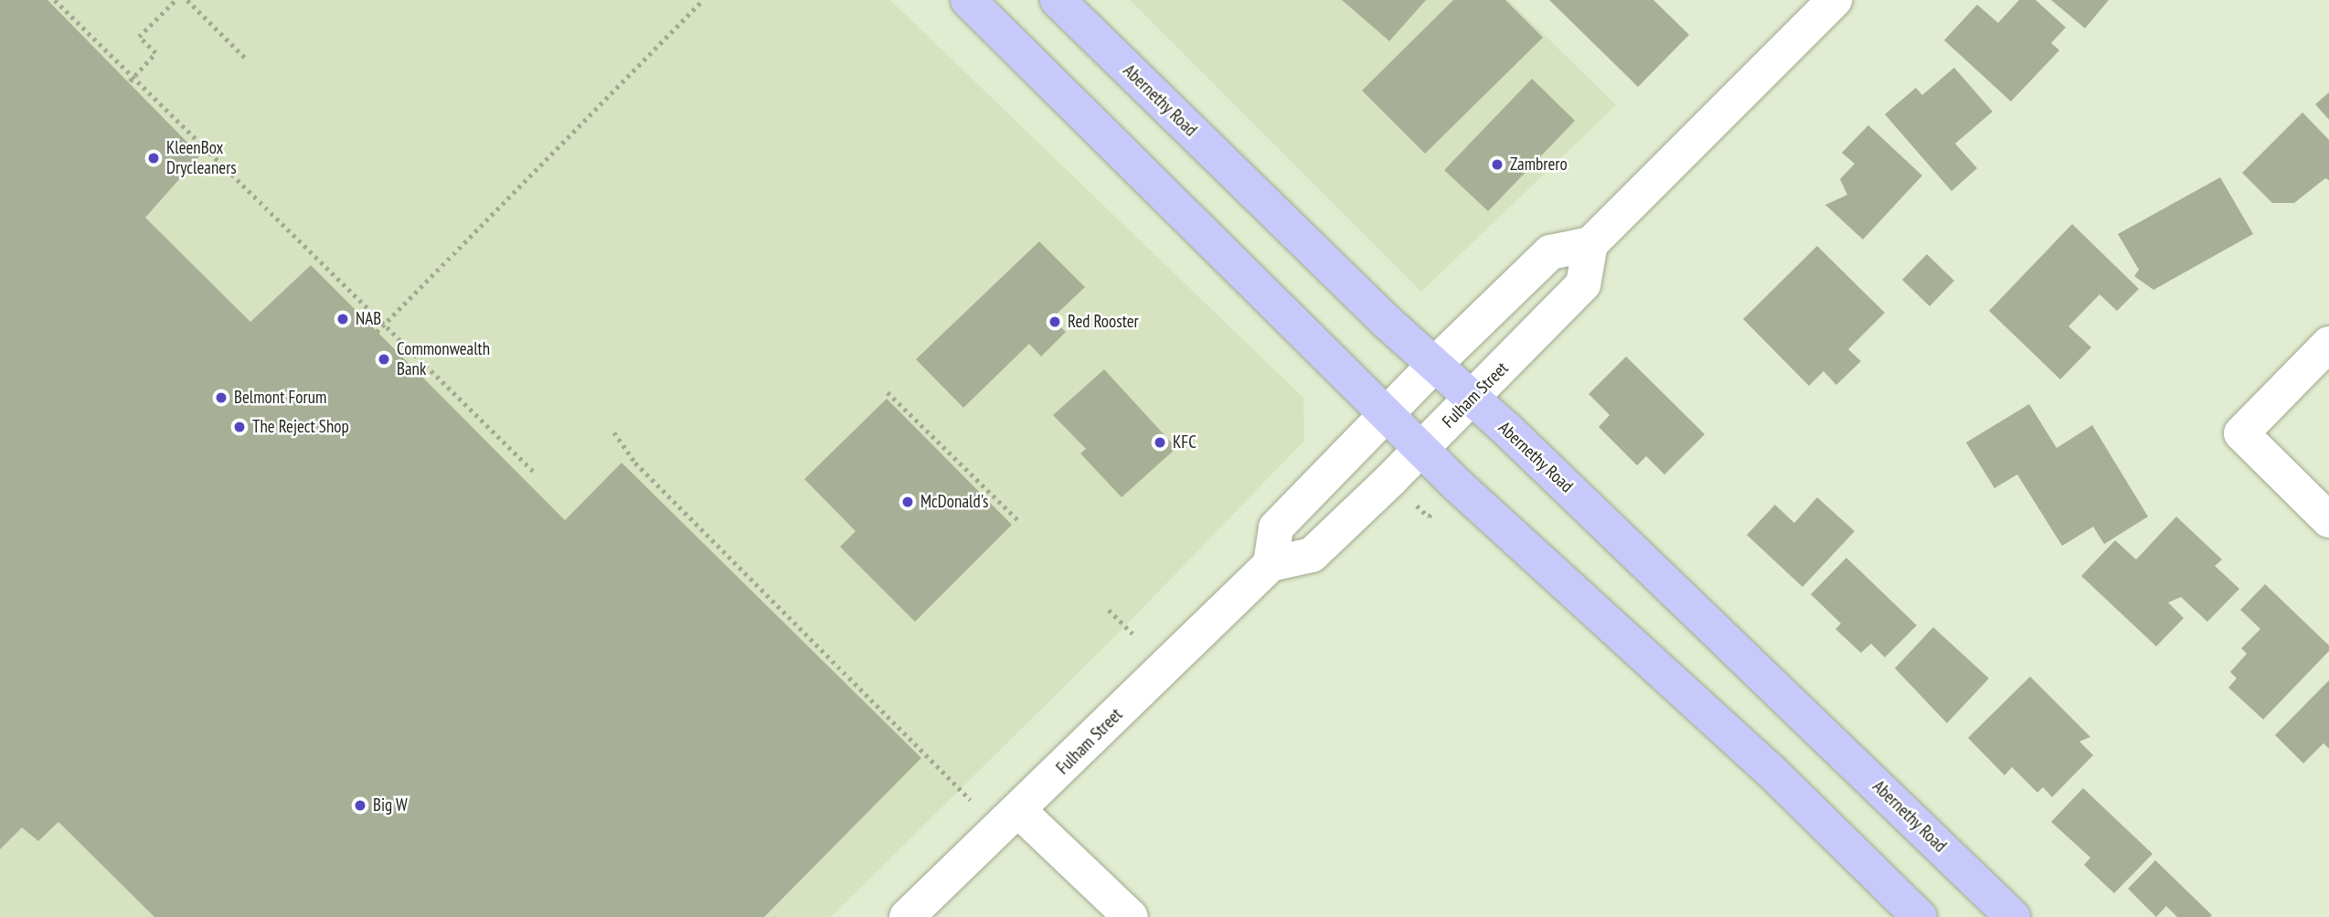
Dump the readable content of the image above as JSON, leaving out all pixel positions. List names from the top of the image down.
{
  "streets": {
    "main road": ["Abernethy Road"],
    "street": ["Fulham Street"]
  },
  "crossings": [
    ["Abernethy Road", "Fulham Street"]
  ],
  "places": [
    "KleenBox Drycleaners",
    "Zambrero",
    "NAB",
    "Red Rooster",
    "Commonwealth Bank",
    "Belmont Forum",
    "The Reject Shop",
    "KFC",
    "McDonald's",
    "Big W"
  ]
}
